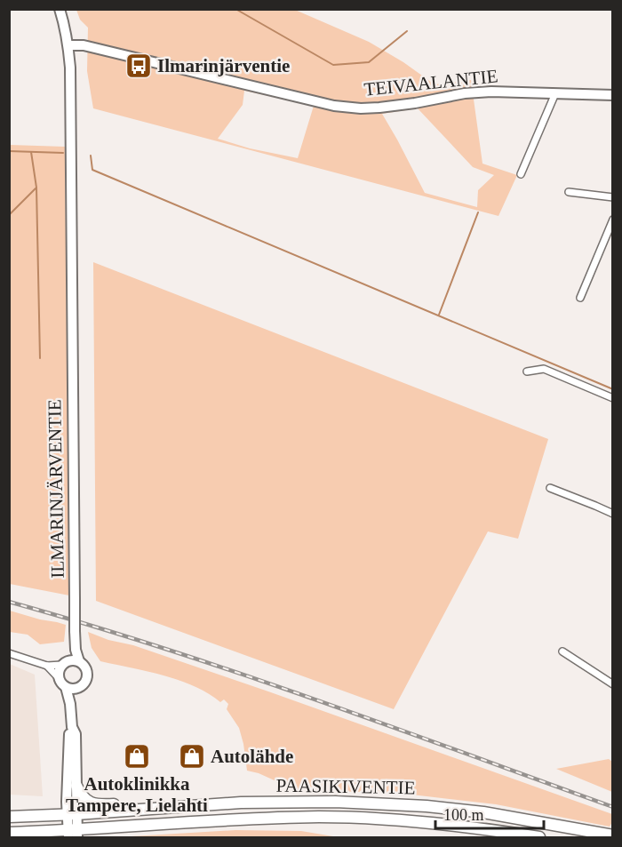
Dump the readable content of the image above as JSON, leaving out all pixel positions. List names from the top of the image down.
{
  "streets": {
    "highway": ["PAASIKIVENTIE"],
    "main road": ["TEIVAALANTIE", "ILMARINJÄRVENTIE"]
  },
  "crossings": [
    ["TEIVAALANTIE", "ILMARINJÄRVENTIE"]
  ],
  "places": {
    "bus stop": ["Ilmarinjärventie"],
    "shop": ["Autoklinikka Tampere, Lielahti", "Autolähde"]
  },
  "scale_bar": "100 m"
}
